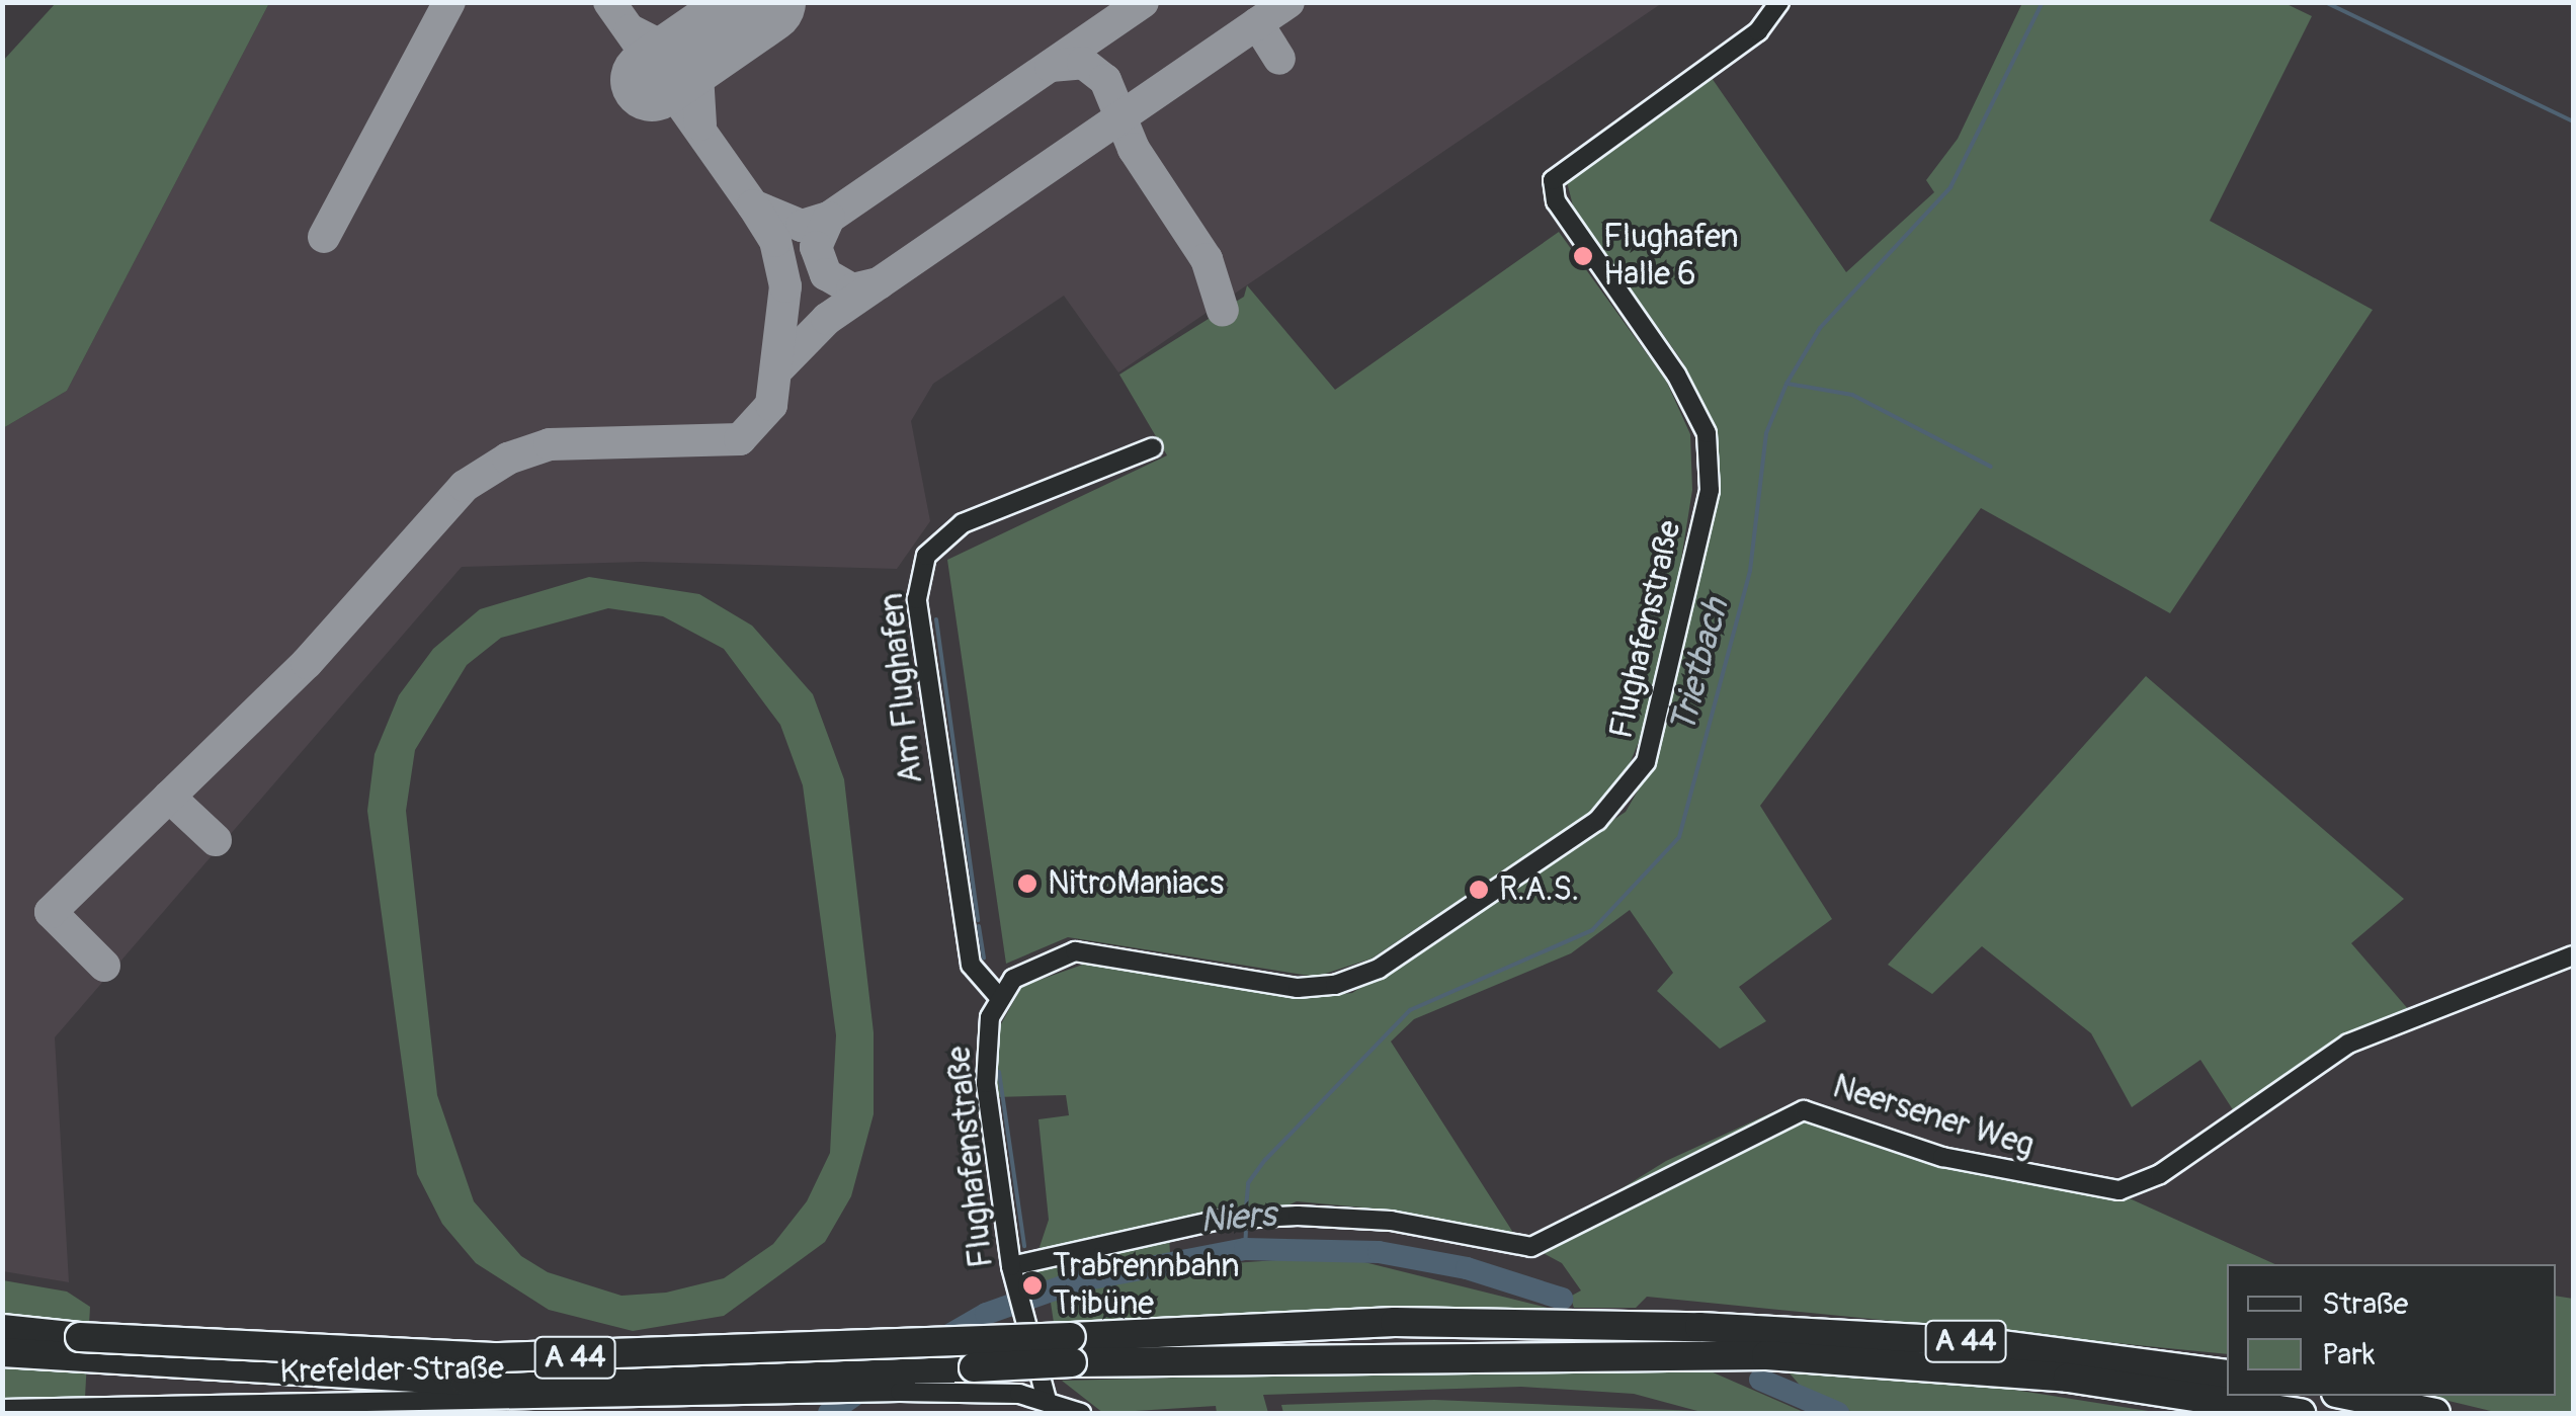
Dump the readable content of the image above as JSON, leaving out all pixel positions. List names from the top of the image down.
{
  "streets": {
    "highway": ["A 44"],
    "street": [
      "Flughafenstraße",
      "Am Flughafen",
      "Neersener Weg",
      "Krefelder Straße"
    ]
  },
  "crossings": [
    ["Flughafenstraße", "Am Flughafen"],
    ["Flughafenstraße", "Neersener Weg"],
    ["Flughafenstraße", "Krefelder Straße"]
  ],
  "water": ["Trietbach", "Niers"],
  "places": [
    "Flughafen Halle 6",
    "NitroManiacs",
    "R.A.S.",
    "Trabrennbahn Tribüne"
  ],
  "legend": ["Straße", "Park"]
}
